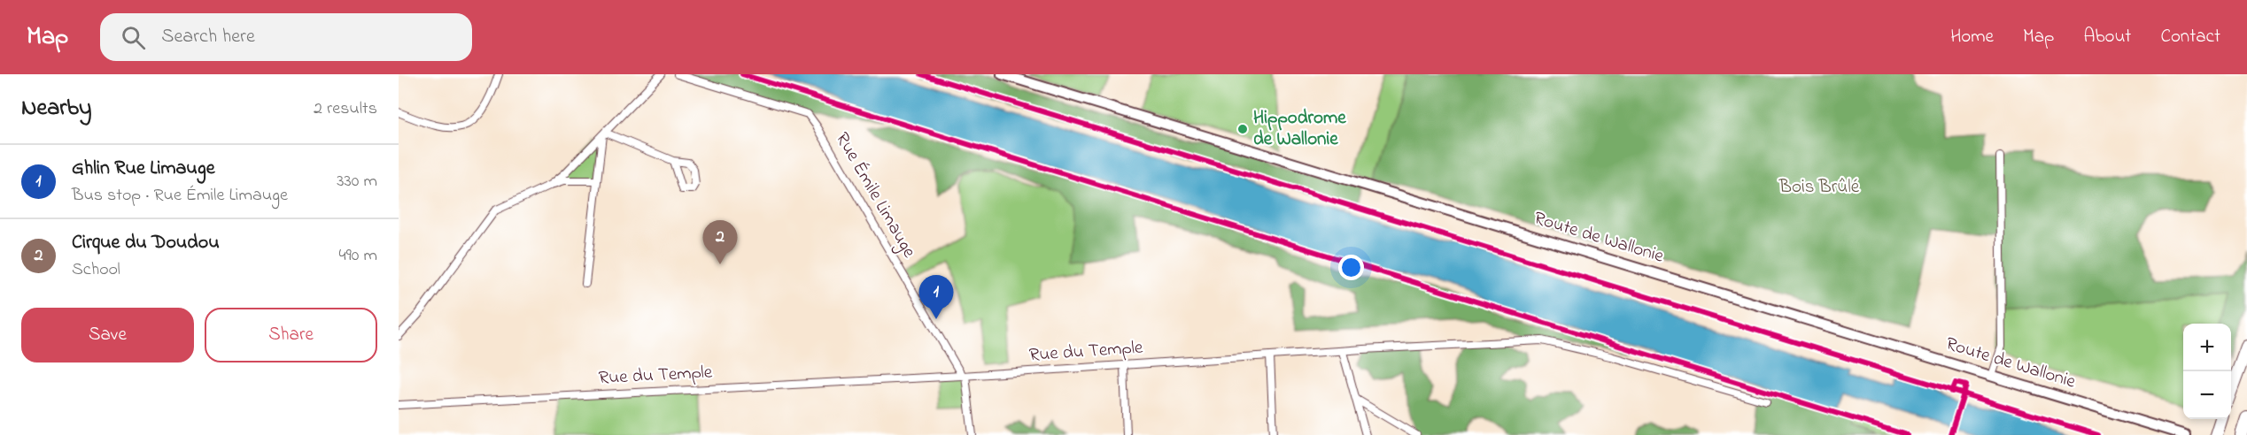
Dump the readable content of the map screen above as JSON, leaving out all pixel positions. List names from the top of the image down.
{
  "streets": {
    "main road": ["Route de Wallonie"],
    "street": ["Rue Émile Limauge", "Rue du Temple"]
  },
  "crossings": [
    ["Rue Émile Limauge", "Rue du Temple"]
  ],
  "parks": ["Bois Brûlé"],
  "places": ["Hippodrome de Wallonie"],
  "page": {
    "header": "Map",
    "search": "Search here",
    "nav": [
      "Home",
      "Map",
      "About",
      "Contact"
    ],
    "heading": ["Nearby", "2 results"],
    "list": [
      {
        "mark": "1",
        "name": "Ghlin Rue Limauge",
        "note": "Bus stop · Rue Émile Limauge",
        "value": "330 m"
      },
      {
        "mark": "2",
        "name": "Cirque du Doudou",
        "note": "School",
        "value": "490 m"
      }
    ],
    "pins": ["2", "1"],
    "buttons": ["Save", "Share"],
    "map_buttons": ["+", "−"]
  }
}
